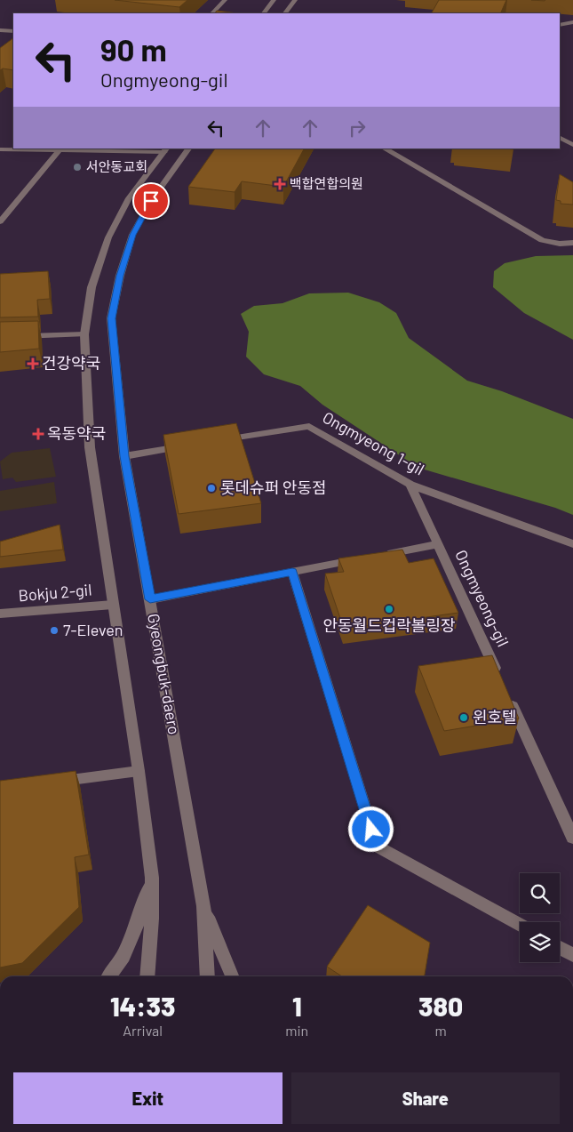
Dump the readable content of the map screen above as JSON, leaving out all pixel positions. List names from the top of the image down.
{
  "streets": {
    "street": [
      "Ongmyeong 1-gil",
      "Bokju 2-gil",
      "Ongmyeong-gil",
      "Gyeongbuk-daero"
    ]
  },
  "places": {
    "other": [
      "서안동교회",
      "롯데슈퍼 안동점",
      "안동월드컵락볼링장",
      "7-Eleven",
      "윈호텔"
    ],
    "health": ["백합연합의원", "건강약국", "옥동약국"]
  },
  "page": {
    "turn": ["90 m", "Ongmyeong-gil"],
    "eta": [
      "14:33",
      "Arrival",
      "1",
      "min",
      "380",
      "m"
    ],
    "buttons": ["Exit", "Share"]
  }
}
